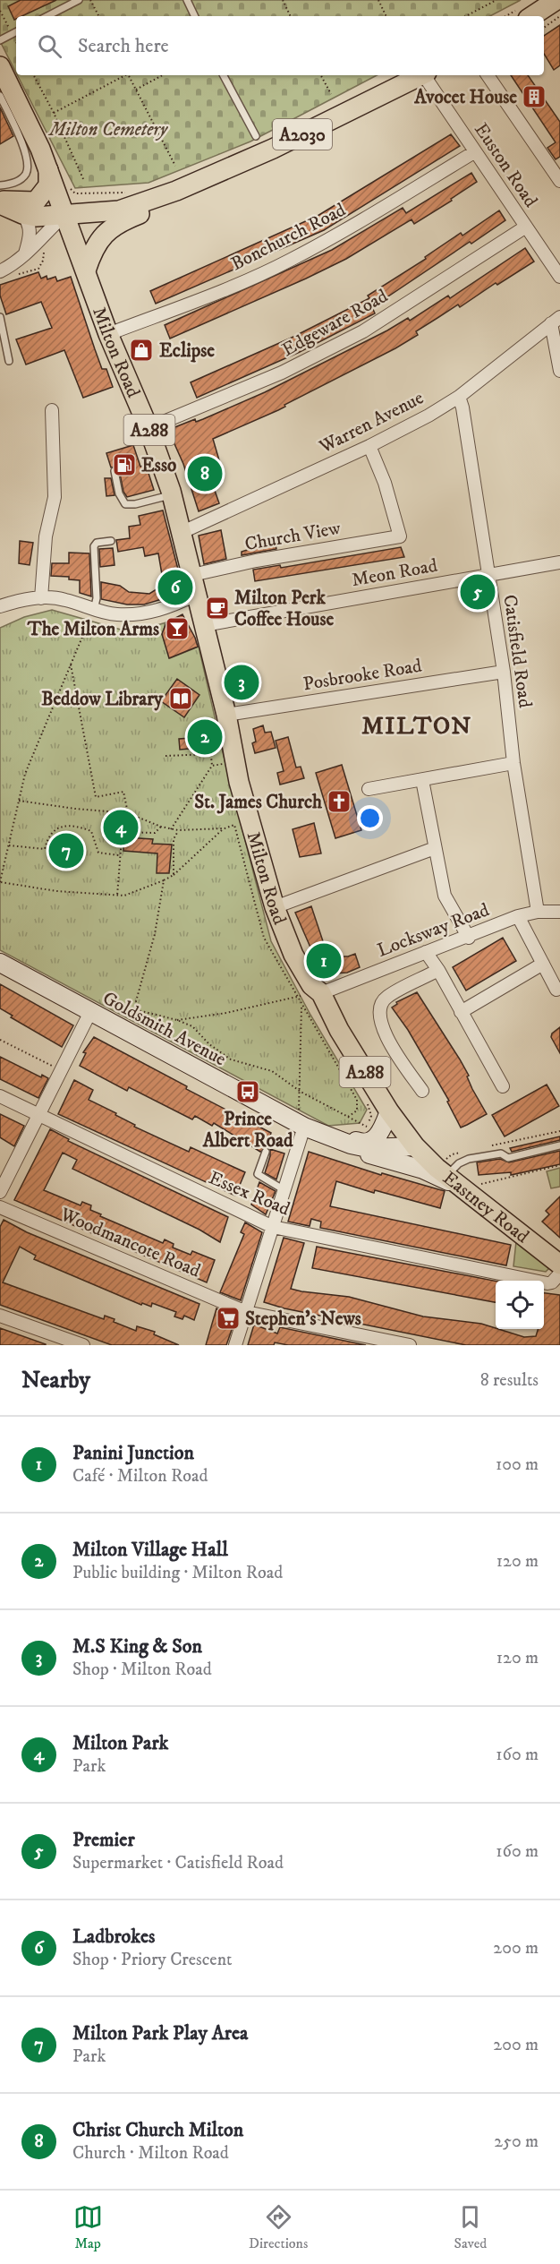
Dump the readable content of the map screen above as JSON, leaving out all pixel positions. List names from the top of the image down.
{
  "streets": {
    "main road": [
      "A2030",
      "Milton Road",
      "A288",
      "Goldsmith Avenue",
      "Eastney Road"
    ],
    "street": [
      "Euston Road",
      "Bonchurch Road",
      "Edgeware Road",
      "Warren Avenue",
      "Church View",
      "Meon Road",
      "Catisfield Road",
      "Posbrooke Road",
      "Locksway Road",
      "Essex Road",
      "Woodmancote Road"
    ]
  },
  "crossings": [
    ["A2030", "Milton Road"],
    ["Euston Road", "Bonchurch Road"],
    ["Euston Road", "Edgeware Road"],
    ["Bonchurch Road", "Milton Road"],
    ["Edgeware Road", "Milton Road"],
    ["Milton Road", "Warren Avenue"],
    ["Milton Road", "Church View"],
    ["Milton Road", "Meon Road"],
    ["Milton Road", "Posbrooke Road"],
    ["Milton Road", "Locksway Road"],
    ["Milton Road", "Goldsmith Avenue"],
    ["Milton Road", "Eastney Road"],
    ["Warren Avenue", "Church View"],
    ["Warren Avenue", "Catisfield Road"],
    ["Meon Road", "Catisfield Road"],
    ["Catisfield Road", "Posbrooke Road"],
    ["Catisfield Road", "Locksway Road"],
    ["Goldsmith Avenue", "Eastney Road"]
  ],
  "districts": ["MILTON"],
  "parks": ["Milton Cemetery"],
  "places": {
    "building": ["Avocet House"],
    "shop": ["Eclipse"],
    "fuel station": ["Esso"],
    "cafe": ["Milton Perk Coffee House"],
    "bar": ["The Milton Arms"],
    "library": ["Beddow Library"],
    "church": ["St. James Church"],
    "bus stop": ["Prince Albert Road"],
    "supermarket": ["Stephen's News"]
  },
  "page": {
    "search": "Search here",
    "pins": [
      "8",
      "6",
      "5",
      "3",
      "2",
      "4",
      "7",
      "1"
    ],
    "heading": ["Nearby", "8 results"],
    "list": [
      {
        "mark": "1",
        "name": "Panini Junction",
        "note": "Café · Milton Road",
        "value": "100 m"
      },
      {
        "mark": "2",
        "name": "Milton Village Hall",
        "note": "Public building · Milton Road",
        "value": "120 m"
      },
      {
        "mark": "3",
        "name": "M.S King & Son",
        "note": "Shop · Milton Road",
        "value": "120 m"
      },
      {
        "mark": "4",
        "name": "Milton Park",
        "note": "Park",
        "value": "160 m"
      },
      {
        "mark": "5",
        "name": "Premier",
        "note": "Supermarket · Catisfield Road",
        "value": "160 m"
      },
      {
        "mark": "6",
        "name": "Ladbrokes",
        "note": "Shop · Priory Crescent",
        "value": "200 m"
      },
      {
        "mark": "7",
        "name": "Milton Park Play Area",
        "note": "Park",
        "value": "200 m"
      },
      {
        "mark": "8",
        "name": "Christ Church Milton",
        "note": "Church · Milton Road",
        "value": "250 m"
      }
    ],
    "nav": ["Map", "Directions", "Saved"]
  }
}
